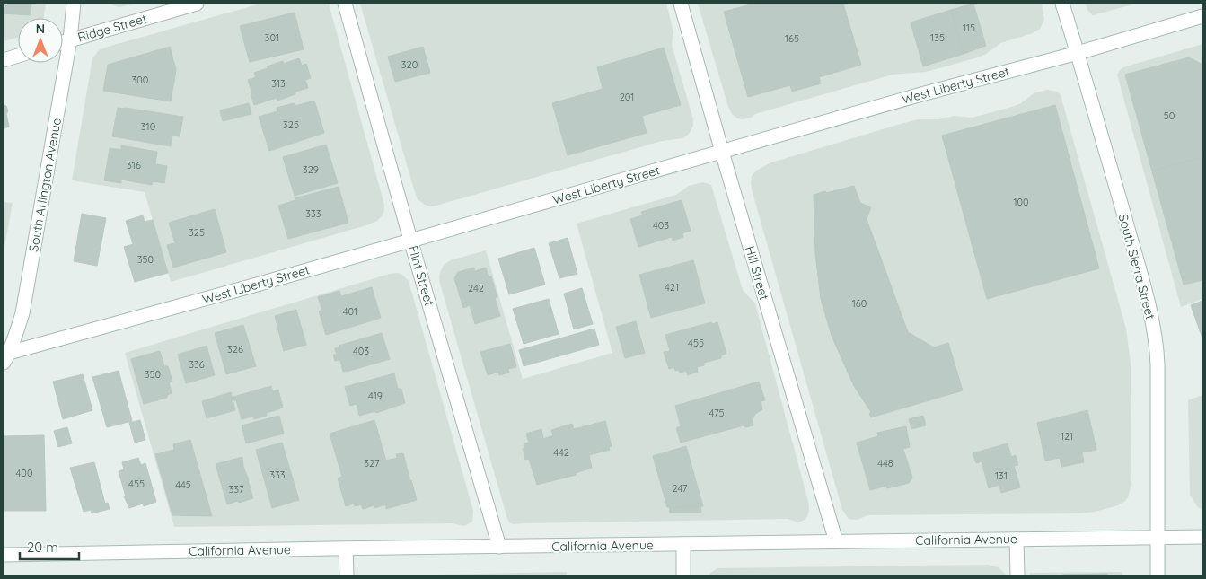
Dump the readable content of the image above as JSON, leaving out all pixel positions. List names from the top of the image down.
{
  "streets": {
    "main road": [
      "Ridge Street",
      "West Liberty Street",
      "South Arlington Avenue",
      "South Sierra Street",
      "Hill Street",
      "Flint Street",
      "California Avenue"
    ]
  },
  "crossings": [
    ["Ridge Street", "South Arlington Avenue"],
    ["West Liberty Street", "South Arlington Avenue"],
    ["West Liberty Street", "South Sierra Street"],
    ["West Liberty Street", "Hill Street"],
    ["West Liberty Street", "Flint Street"],
    ["South Sierra Street", "California Avenue"],
    ["Hill Street", "California Avenue"],
    ["Flint Street", "California Avenue"]
  ],
  "house_numbers": [
    "115",
    "301",
    "135",
    "165",
    "320",
    "300",
    "313",
    "201",
    "50",
    "325",
    "310",
    "316",
    "329",
    "100",
    "333",
    "403",
    "325",
    "350",
    "421",
    "242",
    "160",
    "401",
    "455",
    "326",
    "403",
    "336",
    "350",
    "419",
    "475",
    "121",
    "442",
    "327",
    "448",
    "400",
    "333",
    "131",
    "455",
    "445",
    "247",
    "337"
  ],
  "scale_bar": "20 m",
  "north": "top"
}
